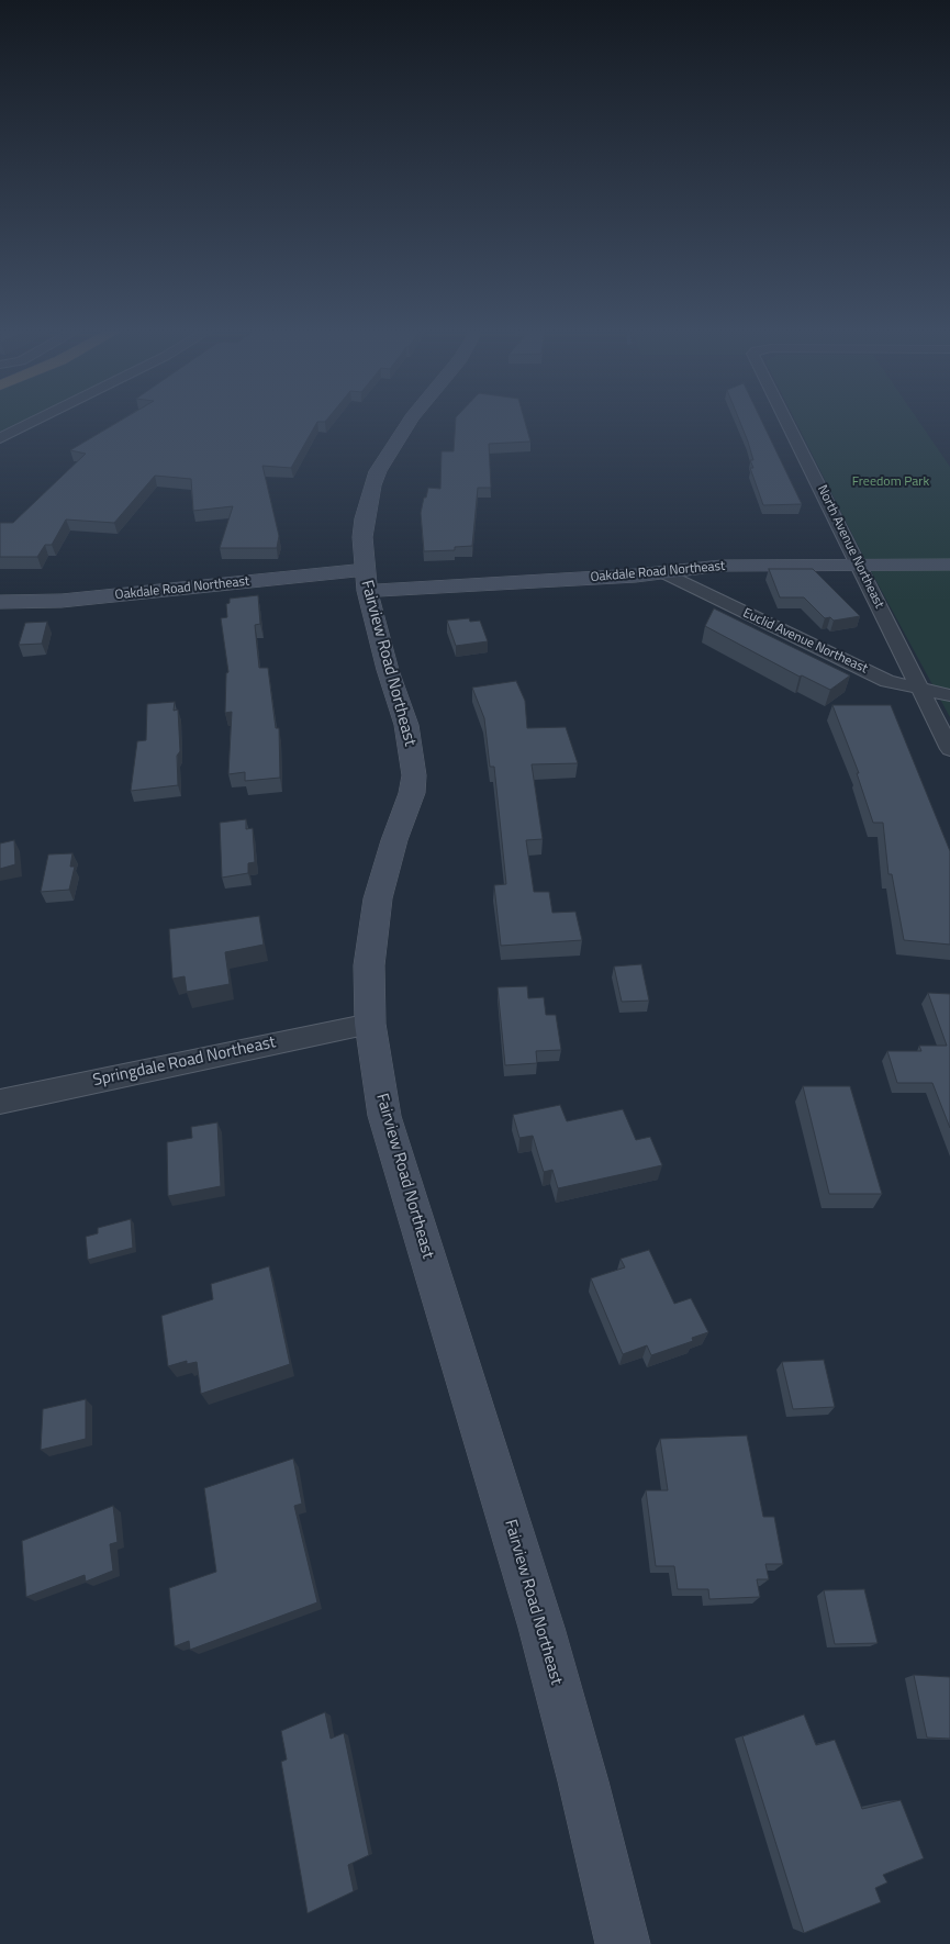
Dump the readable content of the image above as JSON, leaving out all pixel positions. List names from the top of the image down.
{
  "streets": {
    "street": [
      "North Avenue Northeast",
      "Oakdale Road Northeast",
      "Euclid Avenue Northeast",
      "Fairview Road Northeast",
      "Springdale Road Northeast"
    ]
  },
  "crossings": [
    ["North Avenue Northeast", "Oakdale Road Northeast"],
    ["North Avenue Northeast", "Euclid Avenue Northeast"],
    ["Oakdale Road Northeast", "Euclid Avenue Northeast"],
    ["Oakdale Road Northeast", "Fairview Road Northeast"],
    ["Fairview Road Northeast", "Springdale Road Northeast"]
  ],
  "parks": ["Freedom Park"]
}
